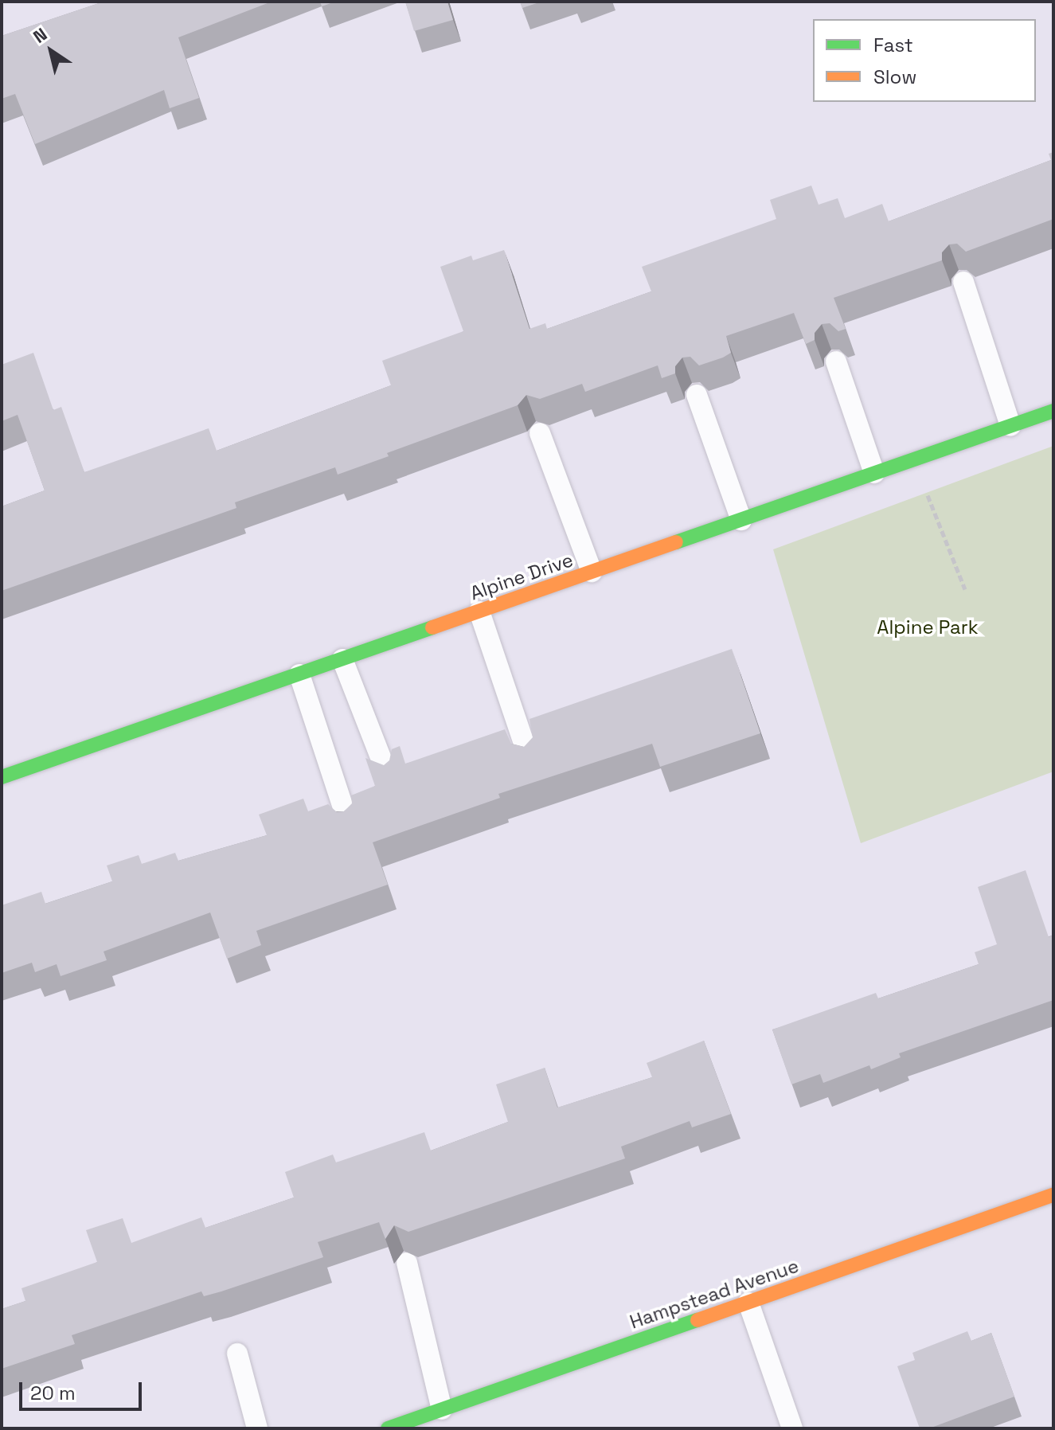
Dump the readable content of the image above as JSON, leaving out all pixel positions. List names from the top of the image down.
{
  "streets": {
    "street": ["Alpine Drive", "Hampstead Avenue"]
  },
  "parks": ["Alpine Park"],
  "legend": ["Fast", "Slow"],
  "scale_bar": "20 m",
  "north": "top left"
}
